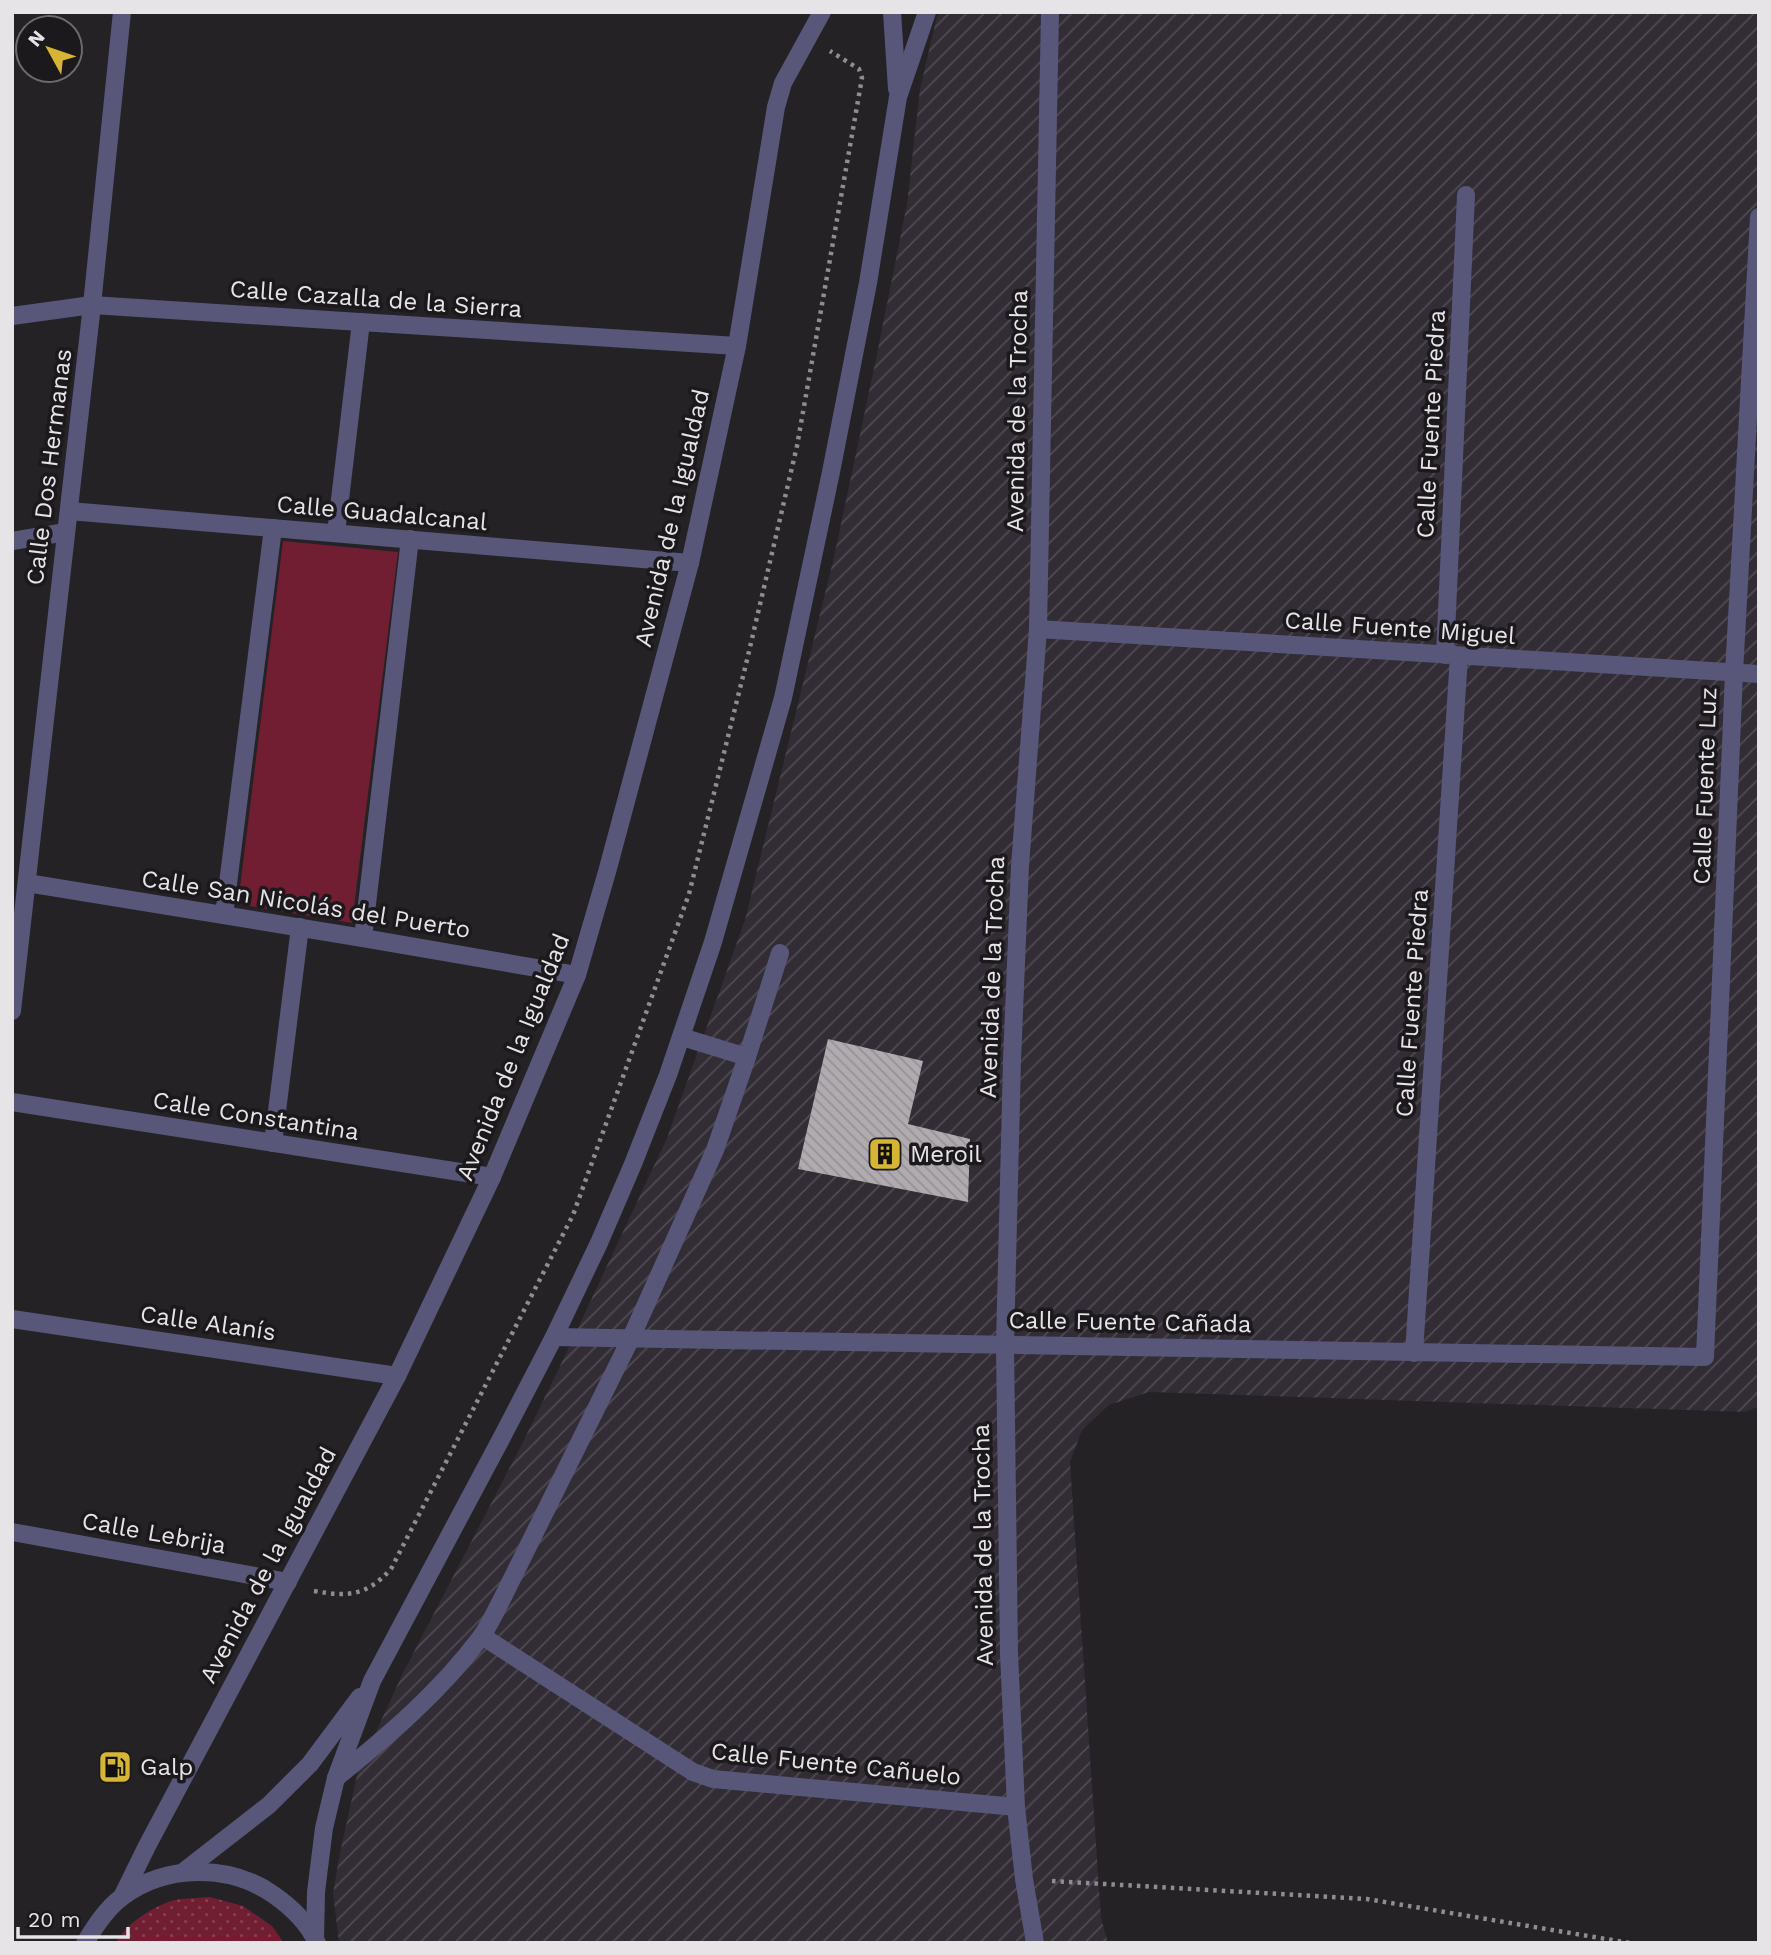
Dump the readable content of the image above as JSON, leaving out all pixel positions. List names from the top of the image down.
{
  "streets": {
    "street": [
      "Calle Cazalla de la Sierra",
      "Avenida de la Trocha",
      "Calle Fuente Piedra",
      "Calle Dos Hermanas",
      "Calle Guadalcanal",
      "Avenida de la Igualdad",
      "Calle Fuente Miguel",
      "Calle Fuente Luz",
      "Calle San Nicolás del Puerto",
      "Calle Constantina",
      "Calle Fuente Cañada",
      "Calle Alanís",
      "Calle Lebrija",
      "Calle Fuente Cañuelo"
    ]
  },
  "crossings": [
    ["Calle Cazalla de la Sierra", "Calle Dos Hermanas"],
    ["Calle Cazalla de la Sierra", "Avenida de la Igualdad"],
    ["Avenida de la Trocha", "Calle Fuente Miguel"],
    ["Avenida de la Trocha", "Calle Fuente Cañada"],
    ["Avenida de la Trocha", "Calle Fuente Cañuelo"],
    ["Calle Fuente Piedra", "Calle Fuente Miguel"],
    ["Calle Fuente Piedra", "Calle Fuente Cañada"],
    ["Calle Dos Hermanas", "Calle Guadalcanal"],
    ["Calle Dos Hermanas", "Calle San Nicolás del Puerto"],
    ["Calle Guadalcanal", "Avenida de la Igualdad"],
    ["Avenida de la Igualdad", "Calle San Nicolás del Puerto"],
    ["Avenida de la Igualdad", "Calle Constantina"],
    ["Avenida de la Igualdad", "Calle Alanís"],
    ["Avenida de la Igualdad", "Calle Lebrija"],
    ["Calle Fuente Miguel", "Calle Fuente Luz"],
    ["Calle Fuente Luz", "Calle Fuente Cañada"]
  ],
  "places": {
    "building": ["Meroil"],
    "fuel station": ["Galp"]
  },
  "scale_bar": "20 m",
  "north": "top left"
}
